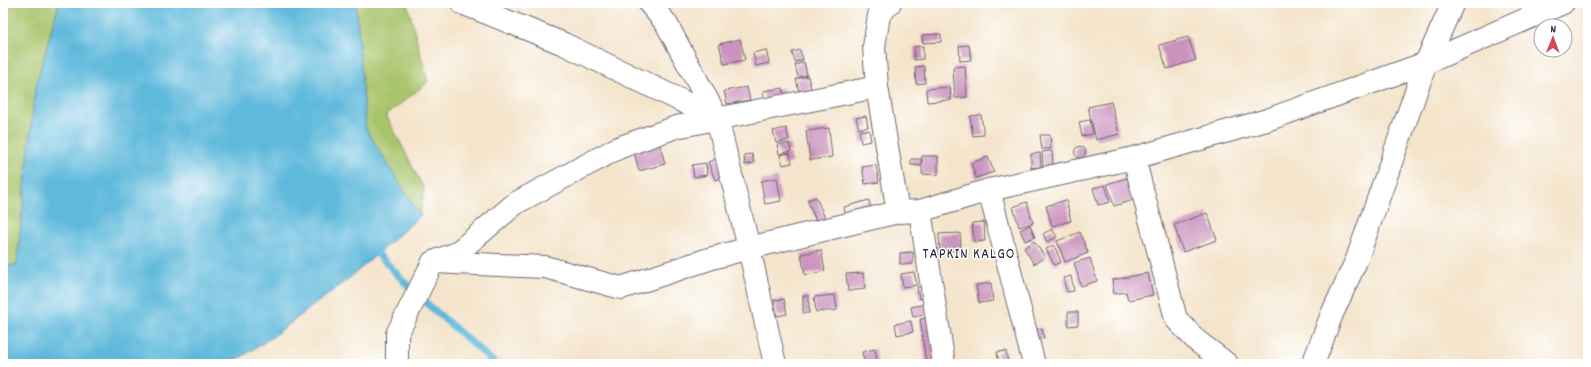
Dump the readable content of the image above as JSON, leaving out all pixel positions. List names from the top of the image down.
{
  "districts": ["TAPKIN KALGO"],
  "north": "top"
}
